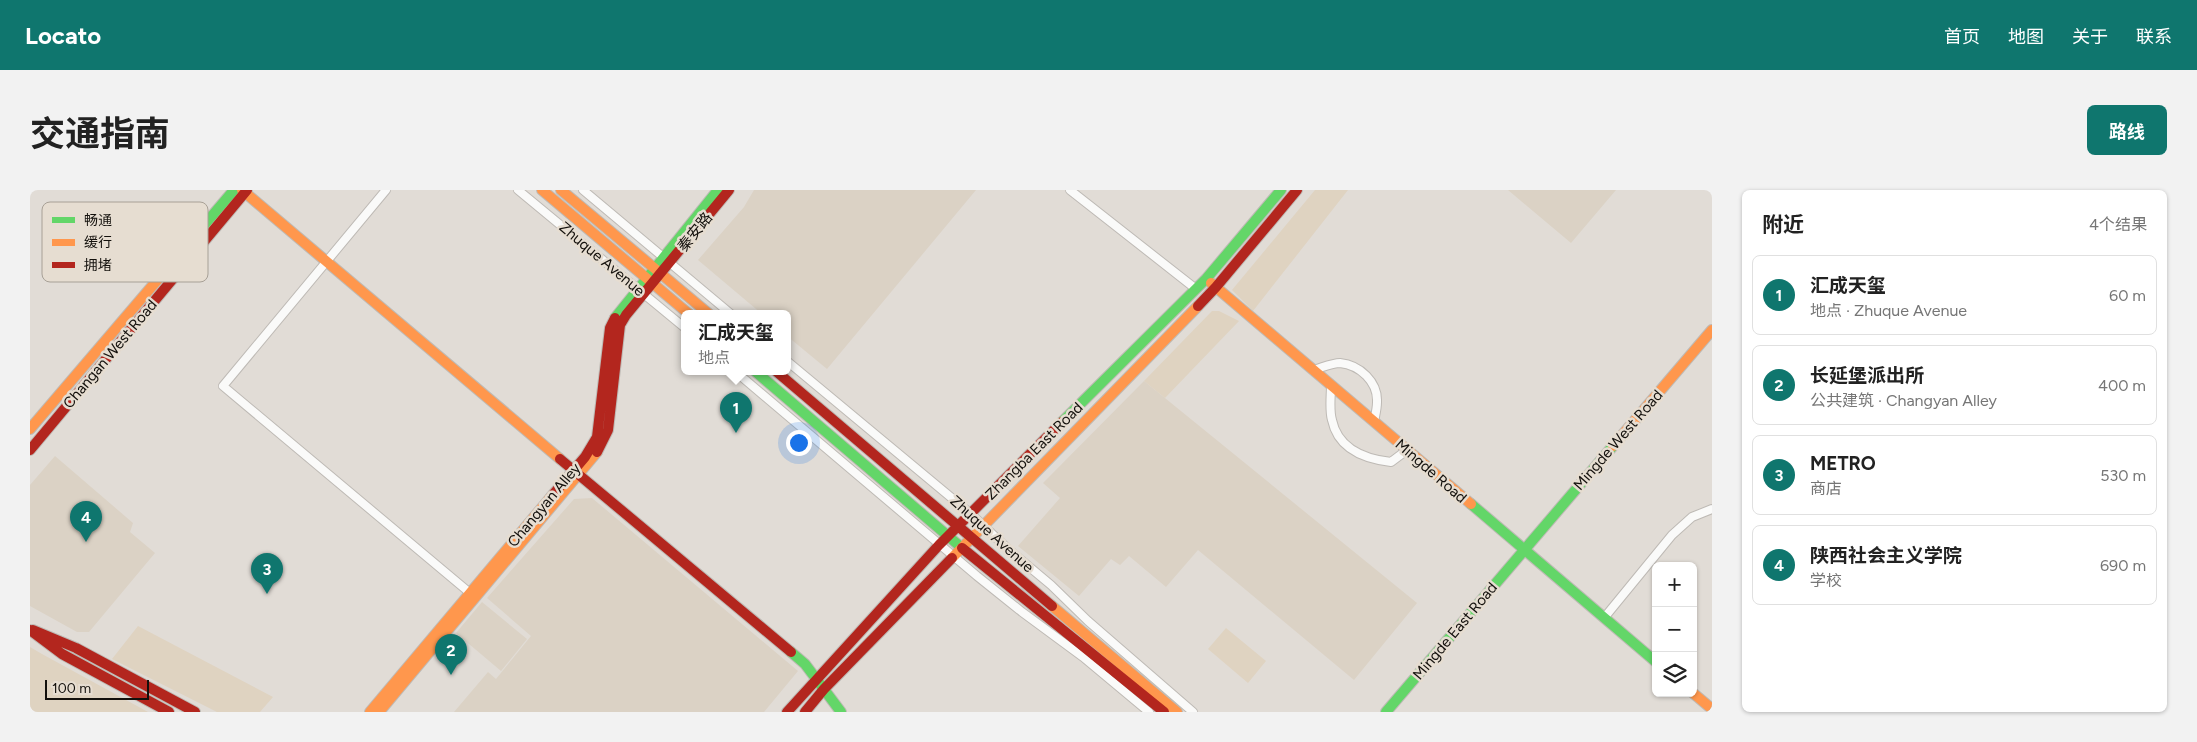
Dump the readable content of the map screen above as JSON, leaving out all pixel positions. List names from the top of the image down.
{
  "streets": {
    "main road": [
      "秦安路",
      "Zhuque Avenue",
      "Changan West Road",
      "Mingde West Road",
      "Zhangba East Road",
      "Mingde Road",
      "Changyan Alley",
      "Mingde East Road"
    ]
  },
  "crossings": [
    ["秦安路", "Zhuque Avenue"],
    ["秦安路", "Changyan Alley"],
    ["Zhuque Avenue", "Zhangba East Road"],
    ["Zhuque Avenue", "Changyan Alley"],
    ["Mingde West Road", "Mingde Road"],
    ["Mingde West Road", "Mingde East Road"],
    ["Zhangba East Road", "Mingde Road"],
    ["Mingde Road", "Mingde East Road"]
  ],
  "legend": ["畅通", "缓行", "拥堵"],
  "scale_bar": "100 m",
  "page": {
    "header": "Locato",
    "nav": [
      "首页",
      "地图",
      "关于",
      "联系"
    ],
    "title": "交通指南",
    "buttons": "路线",
    "heading": ["附近", "4个结果"],
    "list": [
      {
        "mark": "1",
        "name": "汇成天玺",
        "note": "地点 · Zhuque Avenue",
        "value": "60 m"
      },
      {
        "mark": "2",
        "name": "长延堡派出所",
        "note": "公共建筑 · Changyan Alley",
        "value": "400 m"
      },
      {
        "mark": "3",
        "name": "METRO",
        "note": "商店",
        "value": "530 m"
      },
      {
        "mark": "4",
        "name": "陕西社会主义学院",
        "note": "学校",
        "value": "690 m"
      }
    ],
    "popup": ["汇成天玺", "地点"],
    "pins": [
      "1",
      "4",
      "3",
      "2"
    ],
    "map_buttons": ["+", "−"],
    "scale": "100 m"
  }
}
